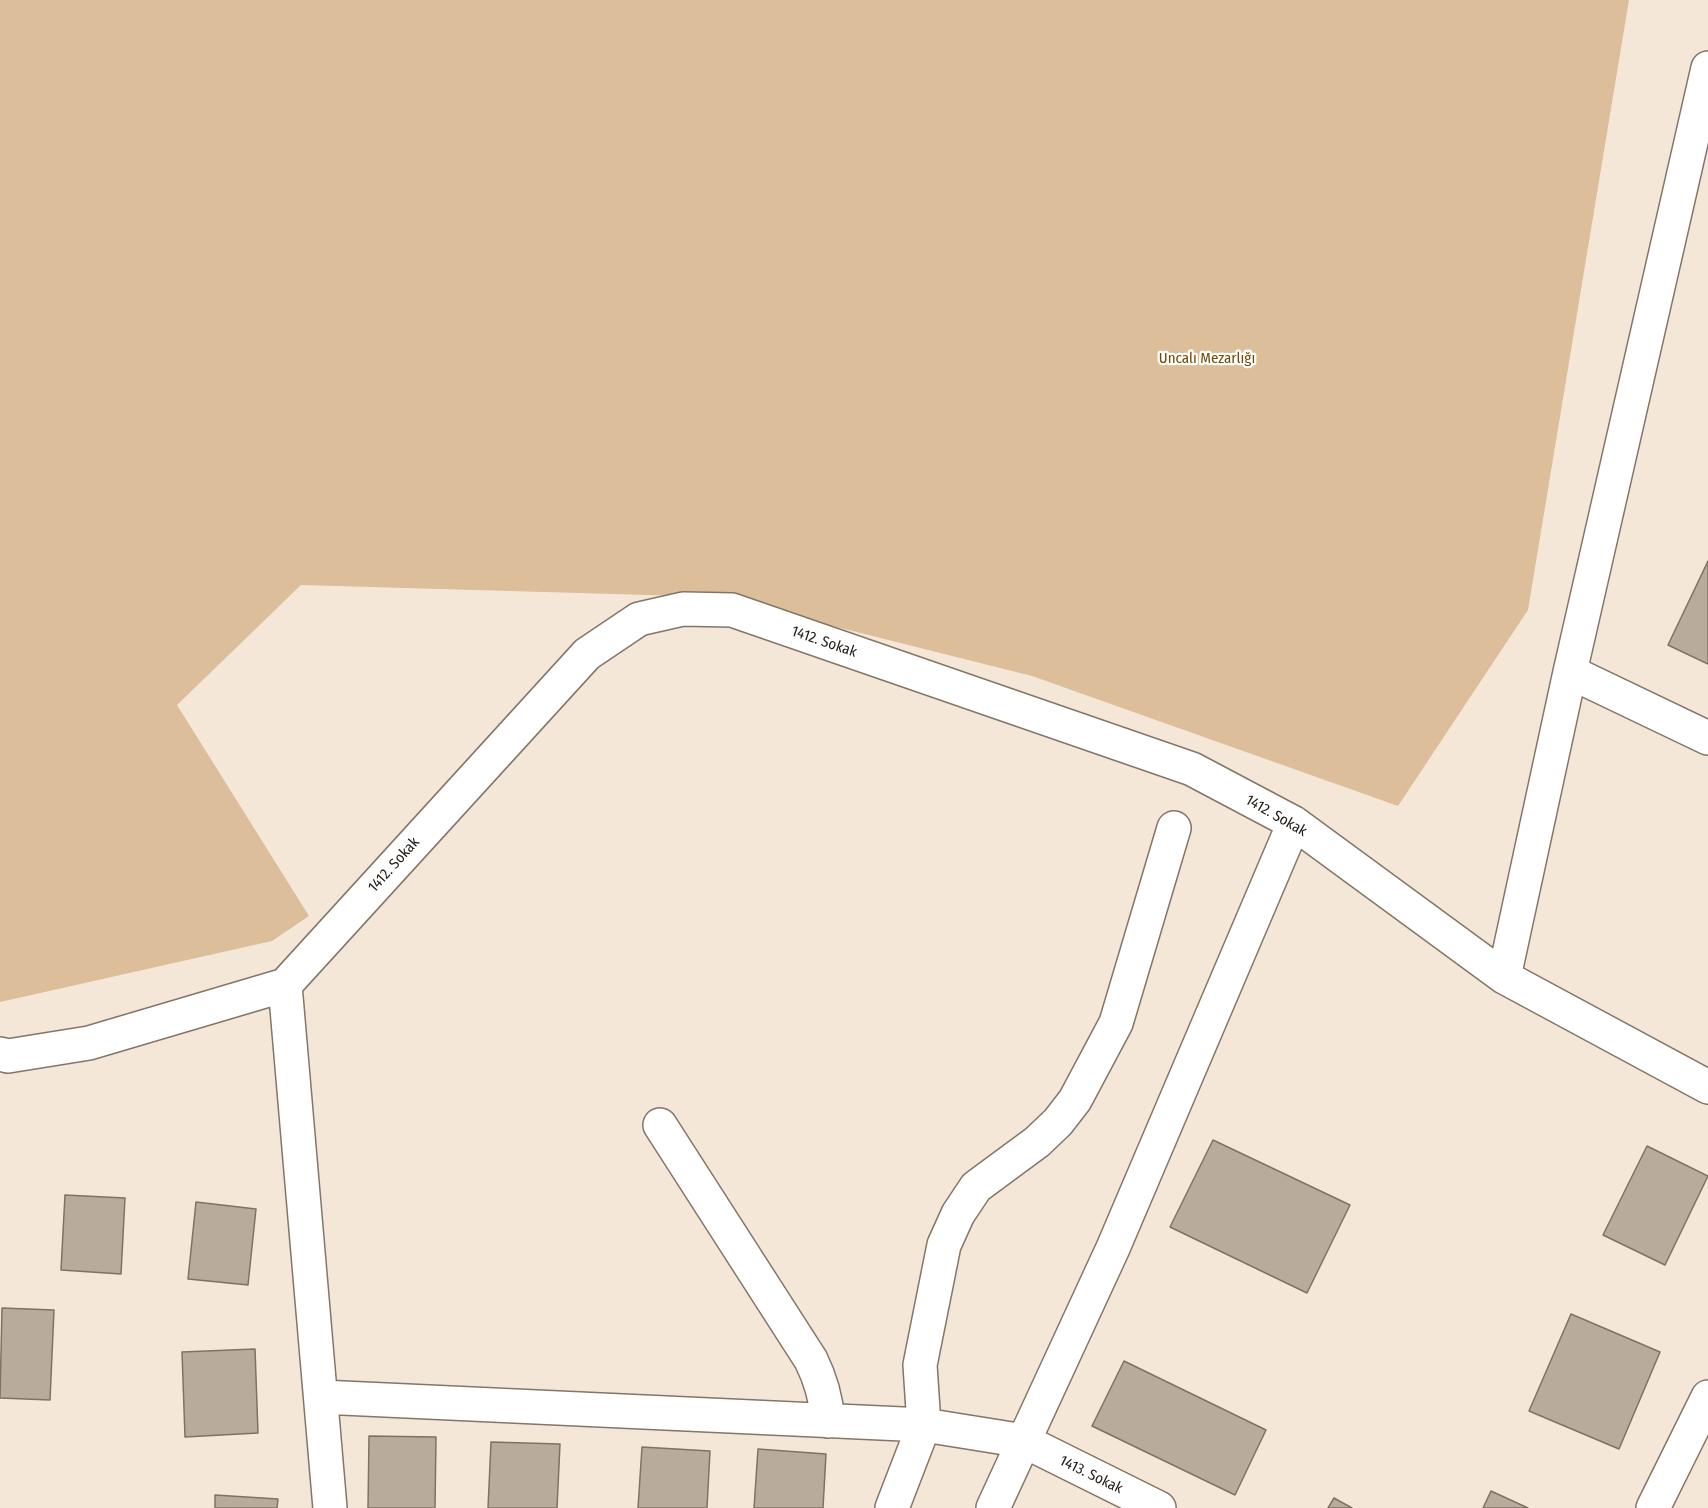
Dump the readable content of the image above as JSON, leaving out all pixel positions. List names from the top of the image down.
{
  "streets": {
    "street": ["1412. Sokak", "1413. Sokak"]
  },
  "parks": ["Uncalı Mezarlığı"]
}
